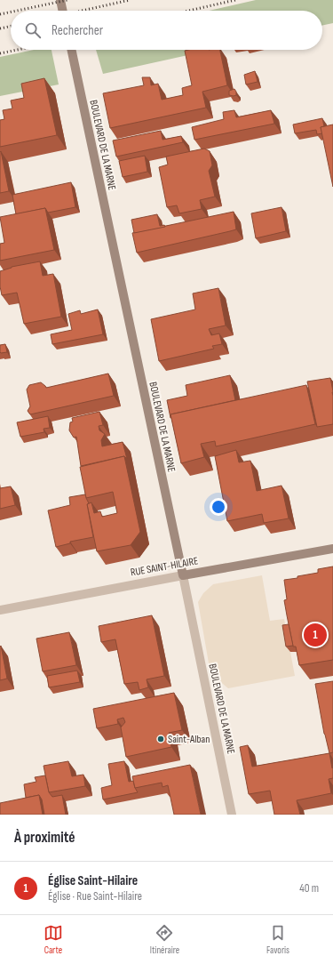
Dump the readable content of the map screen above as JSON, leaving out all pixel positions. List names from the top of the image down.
{
  "streets": {
    "street": ["BOULEVARD DE LA MARNE", "RUE SAINT-HILAIRE"]
  },
  "crossings": [
    ["BOULEVARD DE LA MARNE", "RUE SAINT-HILAIRE"]
  ],
  "places": ["Saint-Alban"],
  "page": {
    "search": "Rechercher",
    "pins": "1",
    "heading": "À proximité",
    "list": [
      {
        "mark": "1",
        "name": "Église Saint-Hilaire",
        "note": "Église · Rue Saint-Hilaire",
        "value": "40 m"
      }
    ],
    "nav": ["Carte", "Itinéraire", "Favoris"]
  }
}
